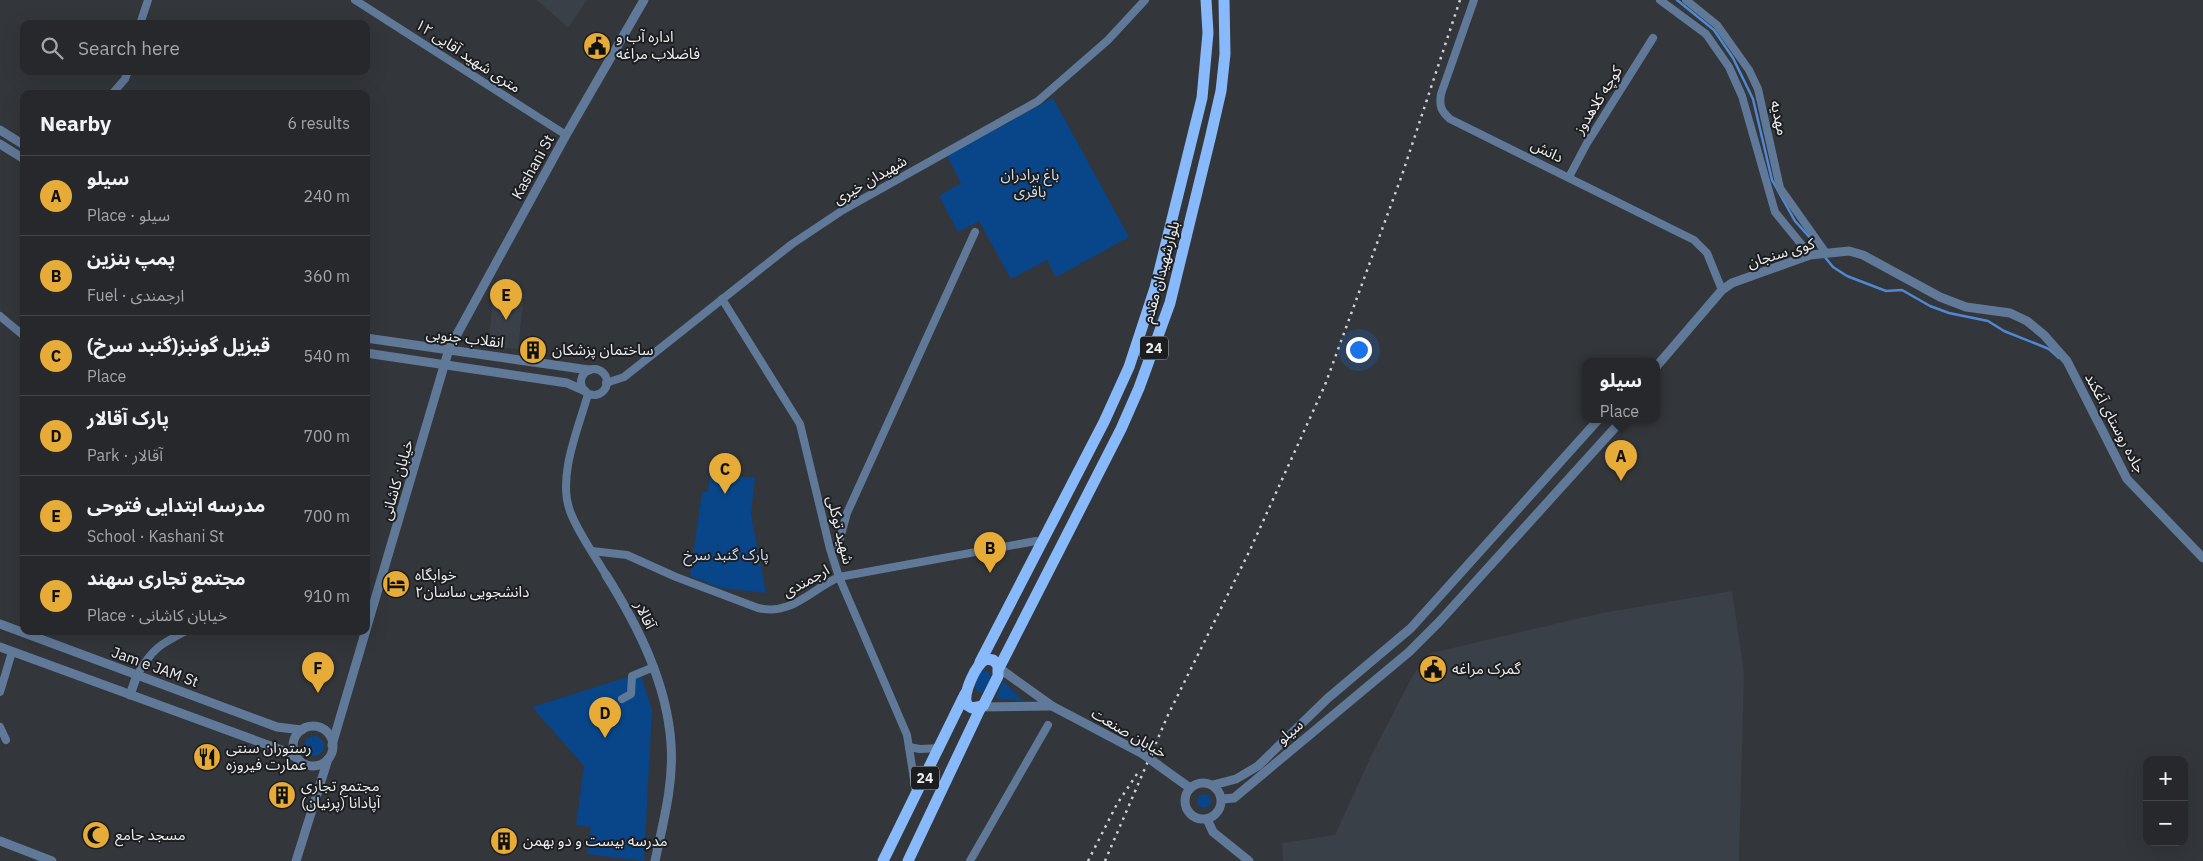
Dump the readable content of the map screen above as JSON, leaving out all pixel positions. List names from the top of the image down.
{
  "streets": {
    "main road": ["بلوارشهیدان مقدم", "24"],
    "street": [
      "۱۲ متری شهید آقایی",
      "کوچه کلاهدوز",
      "مهدیه",
      "دانش",
      "Kashani St",
      "شهیدان خیری",
      "کوی سنجان",
      "انقلاب جنوبی",
      "جاده روستای آغکند",
      "خیابان کاشانی",
      "شهید توکلی",
      "ارجمندی",
      "آقالار",
      "Jam e JAM St",
      "سیلو",
      "خیابان صنعت"
    ]
  },
  "crossings": [
    ["۱۲ متری شهید آقایی", "Kashani St"],
    ["کوچه کلاهدوز", "دانش"],
    ["مهدیه", "کوی سنجان"],
    ["دانش", "کوی سنجان"],
    ["Kashani St", "انقلاب جنوبی"],
    ["Kashani St", "خیابان کاشانی"],
    ["شهیدان خیری", "انقلاب جنوبی"],
    ["شهیدان خیری", "شهید توکلی"],
    ["شهیدان خیری", "آقالار"],
    ["کوی سنجان", "جاده روستای آغکند"],
    ["بلوارشهیدان مقدم", "24"],
    ["بلوارشهیدان مقدم", "ارجمندی"],
    ["بلوارشهیدان مقدم", "خیابان صنعت"],
    ["انقلاب جنوبی", "خیابان کاشانی"],
    ["انقلاب جنوبی", "آقالار"],
    ["24", "شهید توکلی"],
    ["24", "خیابان صنعت"],
    ["خیابان کاشانی", "Jam e JAM St"],
    ["شهید توکلی", "ارجمندی"],
    ["ارجمندی", "آقالار"],
    ["سیلو", "خیابان صنعت"]
  ],
  "parks": ["باغ برادران باقری", "پارک گنبد سرخ"],
  "places": {
    "public building": ["اداره آب و فاضلاب مراغه", "گمرک مراغه"],
    "building": ["ساختمان پزشکان", "مجتمع تجاری آپادانا (پرنیان)", "مدرسه بیست و دو بهمن"],
    "hotel": ["خوابگاه دانشجویی ساسان۲"],
    "restaurant": ["رستوران سنتی عمارت فیروزه"],
    "mosque": ["مسجد جامع"]
  },
  "page": {
    "search": "Search here",
    "heading": ["Nearby", "6 results"],
    "list": [
      {
        "mark": "A",
        "name": "سیلو",
        "note": "Place · سیلو",
        "value": "240 m"
      },
      {
        "mark": "B",
        "name": "پمپ بنزین",
        "note": "Fuel · ارجمندی",
        "value": "360 m"
      },
      {
        "mark": "C",
        "name": "قیزیل گونبز(گنبد سرخ)",
        "note": "Place",
        "value": "540 m"
      },
      {
        "mark": "D",
        "name": "پارک آقالار",
        "note": "Park · آقالار",
        "value": "700 m"
      },
      {
        "mark": "E",
        "name": "مدرسه ابتدایی فتوحی",
        "note": "School · Kashani St",
        "value": "700 m"
      },
      {
        "mark": "F",
        "name": "مجتمع تجاری سهند",
        "note": "Place · خیابان کاشانی",
        "value": "910 m"
      }
    ],
    "pins": [
      "E",
      "A",
      "C",
      "B",
      "F",
      "D"
    ],
    "popup": ["سیلو", "Place"],
    "map_buttons": ["+", "−"]
  }
}
